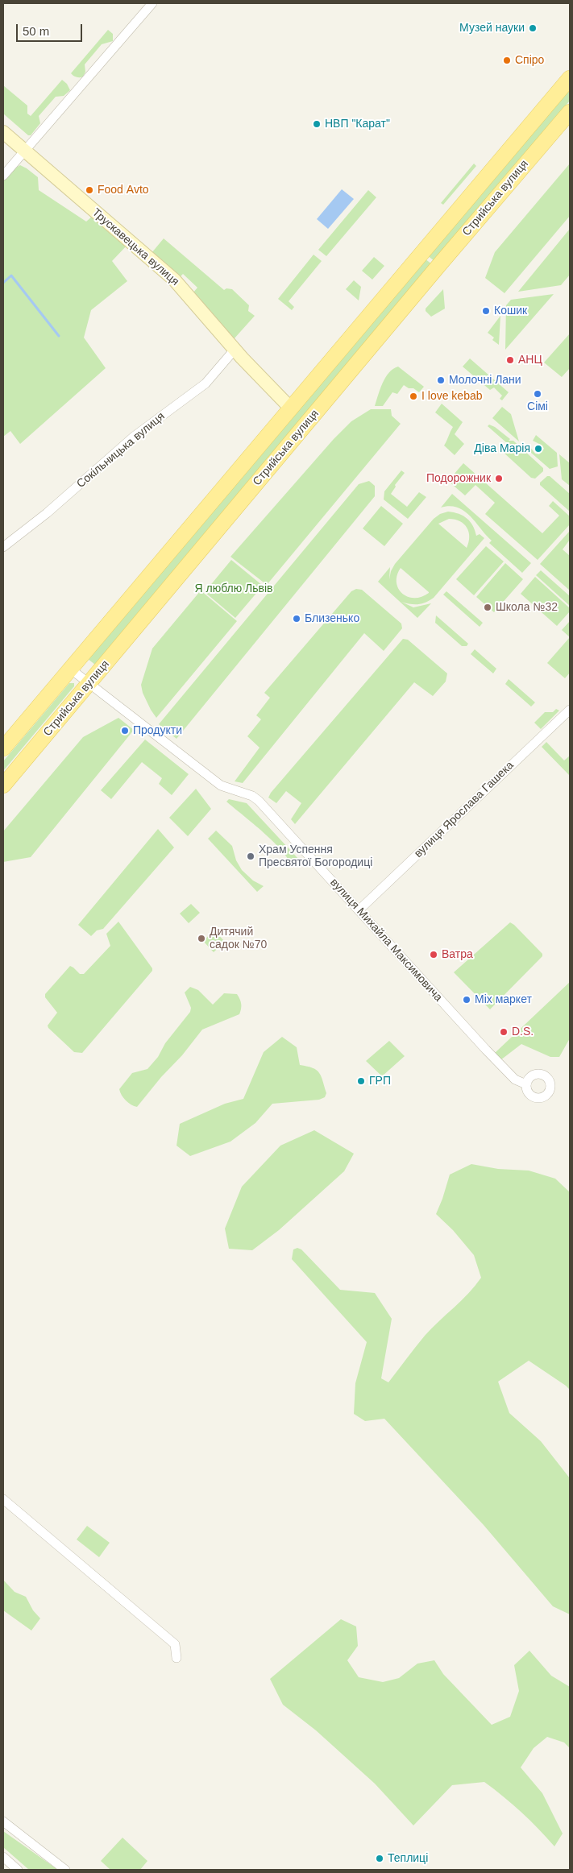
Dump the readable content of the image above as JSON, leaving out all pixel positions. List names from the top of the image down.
{
  "streets": {
    "main road": ["Стрийська вулиця"],
    "street": [
      "Трускавецька вулиця",
      "Сокільницька вулиця",
      "вулиця Ярослава Гашека",
      "вулиця Михайла Максимовича"
    ]
  },
  "crossings": [
    ["Стрийська вулиця", "Трускавецька вулиця"],
    ["Стрийська вулиця", "вулиця Михайла Максимовича"],
    ["Трускавецька вулиця", "Сокільницька вулиця"],
    ["вулиця Ярослава Гашека", "вулиця Михайла Максимовича"]
  ],
  "parks": ["Я люблю Львів"],
  "places": [
    "Музей науки",
    "Спіро",
    "НВП \"Карат\"",
    "Food Avto",
    "Кошик",
    "АНЦ",
    "Молочні Лани",
    "Сімі",
    "I love kebab",
    "Діва Марія",
    "Подорожник",
    "Школа №32",
    "Близенько",
    "Продукти",
    "Храм Успення Пресвятої Богородиці",
    "Дитячий садок №70",
    "Ватра",
    "Mix маркет",
    "D.S.",
    "ГРП",
    "Теплиці"
  ],
  "scale_bar": "50 m"
}
